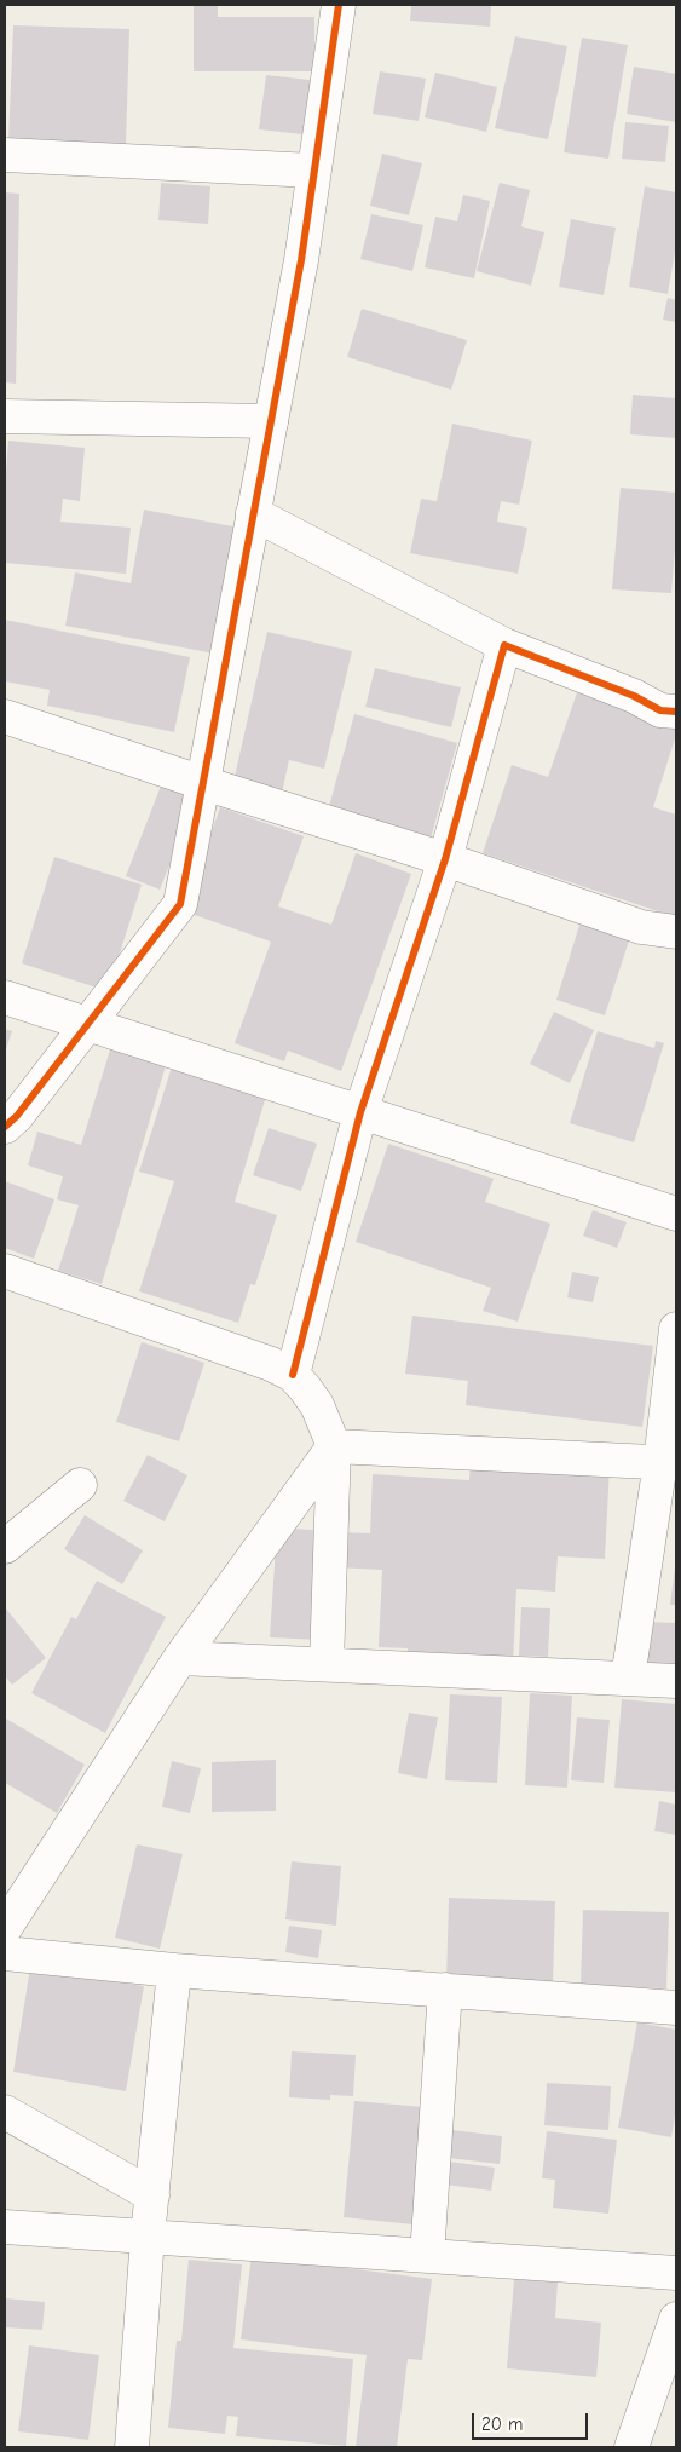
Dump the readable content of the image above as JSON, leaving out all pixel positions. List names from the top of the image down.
{
  "scale_bar": "20 m"
}
